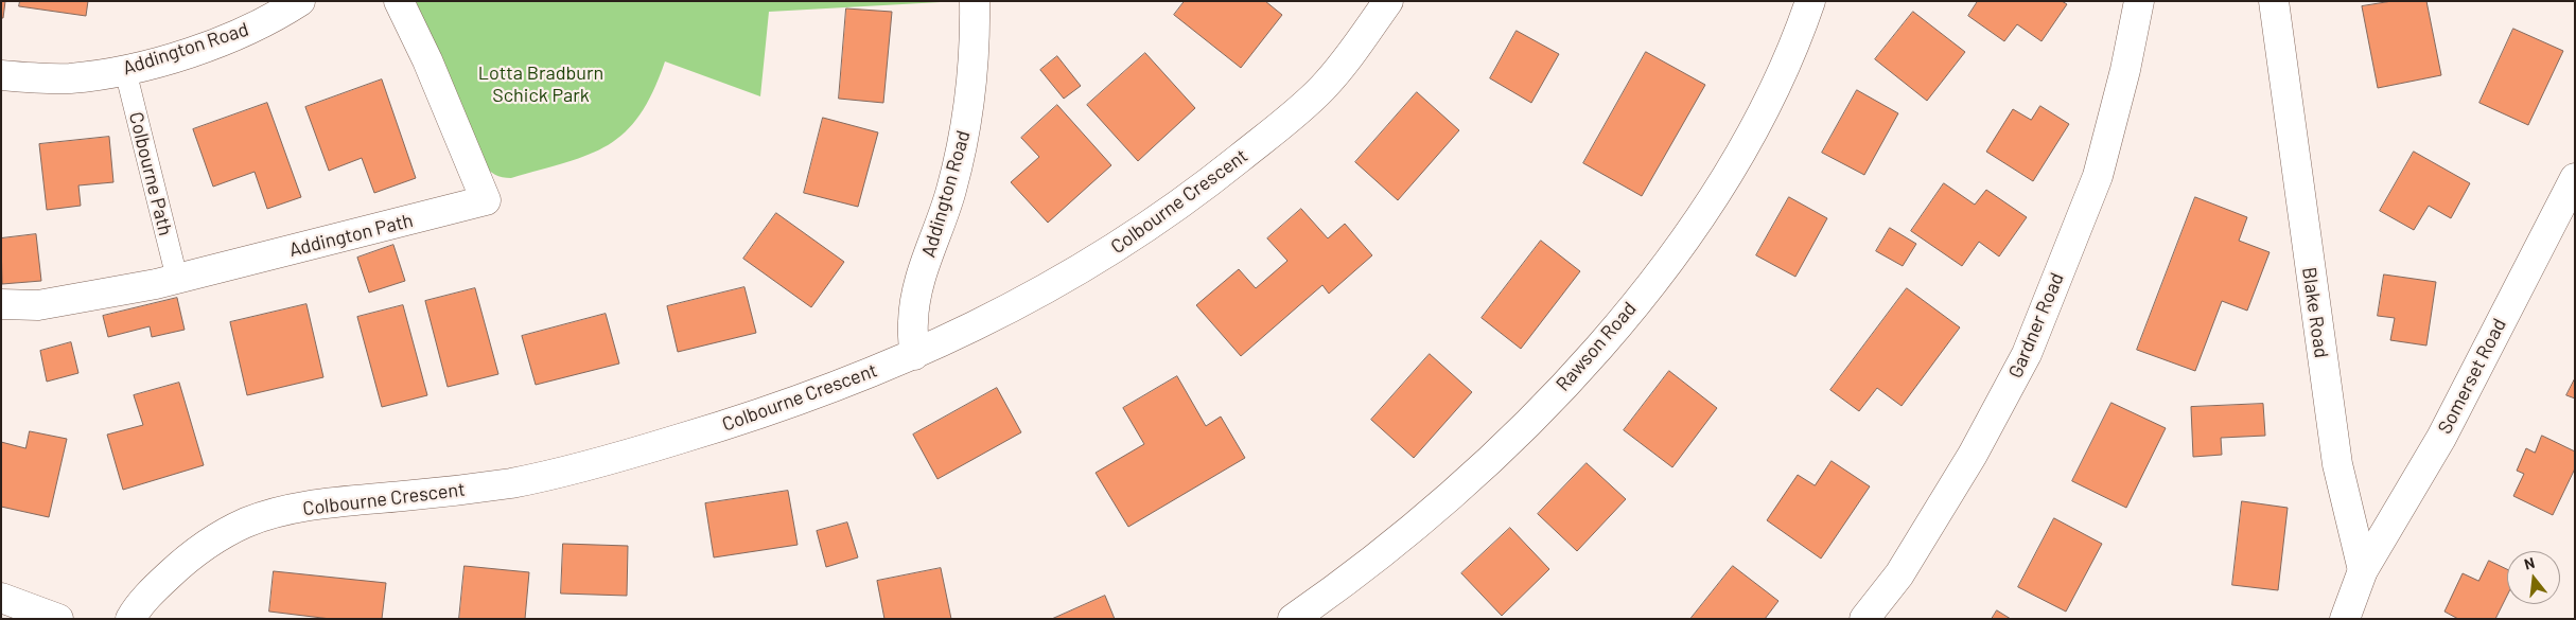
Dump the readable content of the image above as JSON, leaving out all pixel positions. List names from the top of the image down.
{
  "streets": {
    "street": [
      "Addington Road",
      "Colbourne Crescent",
      "Addington Path",
      "Blake Road",
      "Gardner Road",
      "Rawson Road",
      "Somerset Road"
    ],
    "lane": ["Colbourne Path"]
  },
  "crossings": [
    ["Addington Road", "Colbourne Path"],
    ["Addington Road", "Colbourne Crescent"],
    ["Colbourne Path", "Addington Path"],
    ["Blake Road", "Somerset Road"]
  ],
  "parks": ["Lotta Bradburn Schick Park"],
  "north": "top"
}
